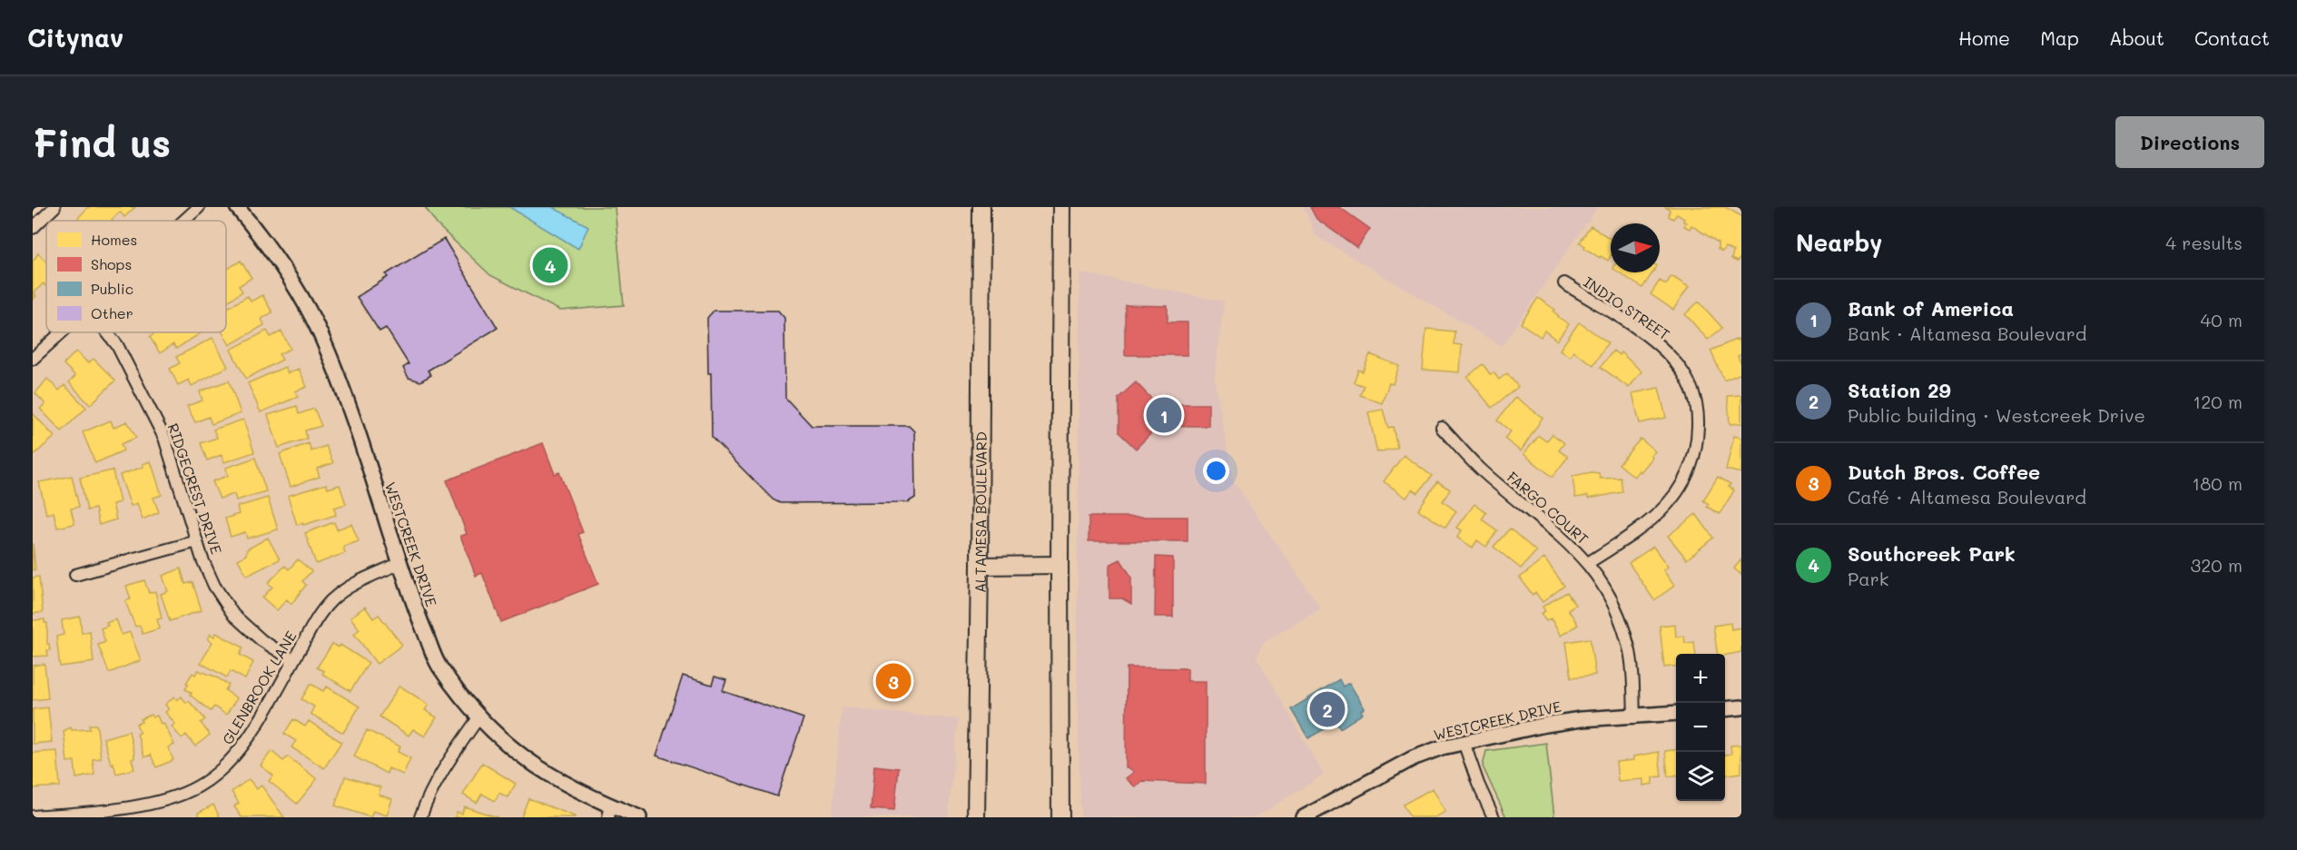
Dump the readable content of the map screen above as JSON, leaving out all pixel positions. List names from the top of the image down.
{
  "streets": {
    "main road": ["ALTAMESA BOULEVARD"],
    "street": [
      "INDIO STREET",
      "RIDGECREST DRIVE",
      "FARGO COURT",
      "WESTCREEK DRIVE",
      "GLENBROOK LANE"
    ]
  },
  "crossings": [
    ["INDIO STREET", "FARGO COURT"],
    ["RIDGECREST DRIVE", "GLENBROOK LANE"],
    ["FARGO COURT", "WESTCREEK DRIVE"],
    ["WESTCREEK DRIVE", "GLENBROOK LANE"]
  ],
  "legend": [
    "Homes",
    "Shops",
    "Public",
    "Other"
  ],
  "north": "right",
  "page": {
    "header": "Citynav",
    "nav": [
      "Home",
      "Map",
      "About",
      "Contact"
    ],
    "buttons": "Directions",
    "title": "Find us",
    "heading": ["Nearby", "4 results"],
    "pins": [
      "4",
      "1",
      "3",
      "2"
    ],
    "list": [
      {
        "mark": "1",
        "name": "Bank of America",
        "note": "Bank · Altamesa Boulevard",
        "value": "40 m"
      },
      {
        "mark": "2",
        "name": "Station 29",
        "note": "Public building · Westcreek Drive",
        "value": "120 m"
      },
      {
        "mark": "3",
        "name": "Dutch Bros. Coffee",
        "note": "Café · Altamesa Boulevard",
        "value": "180 m"
      },
      {
        "mark": "4",
        "name": "Southcreek Park",
        "note": "Park",
        "value": "320 m"
      }
    ],
    "map_buttons": ["+", "−"]
  }
}
